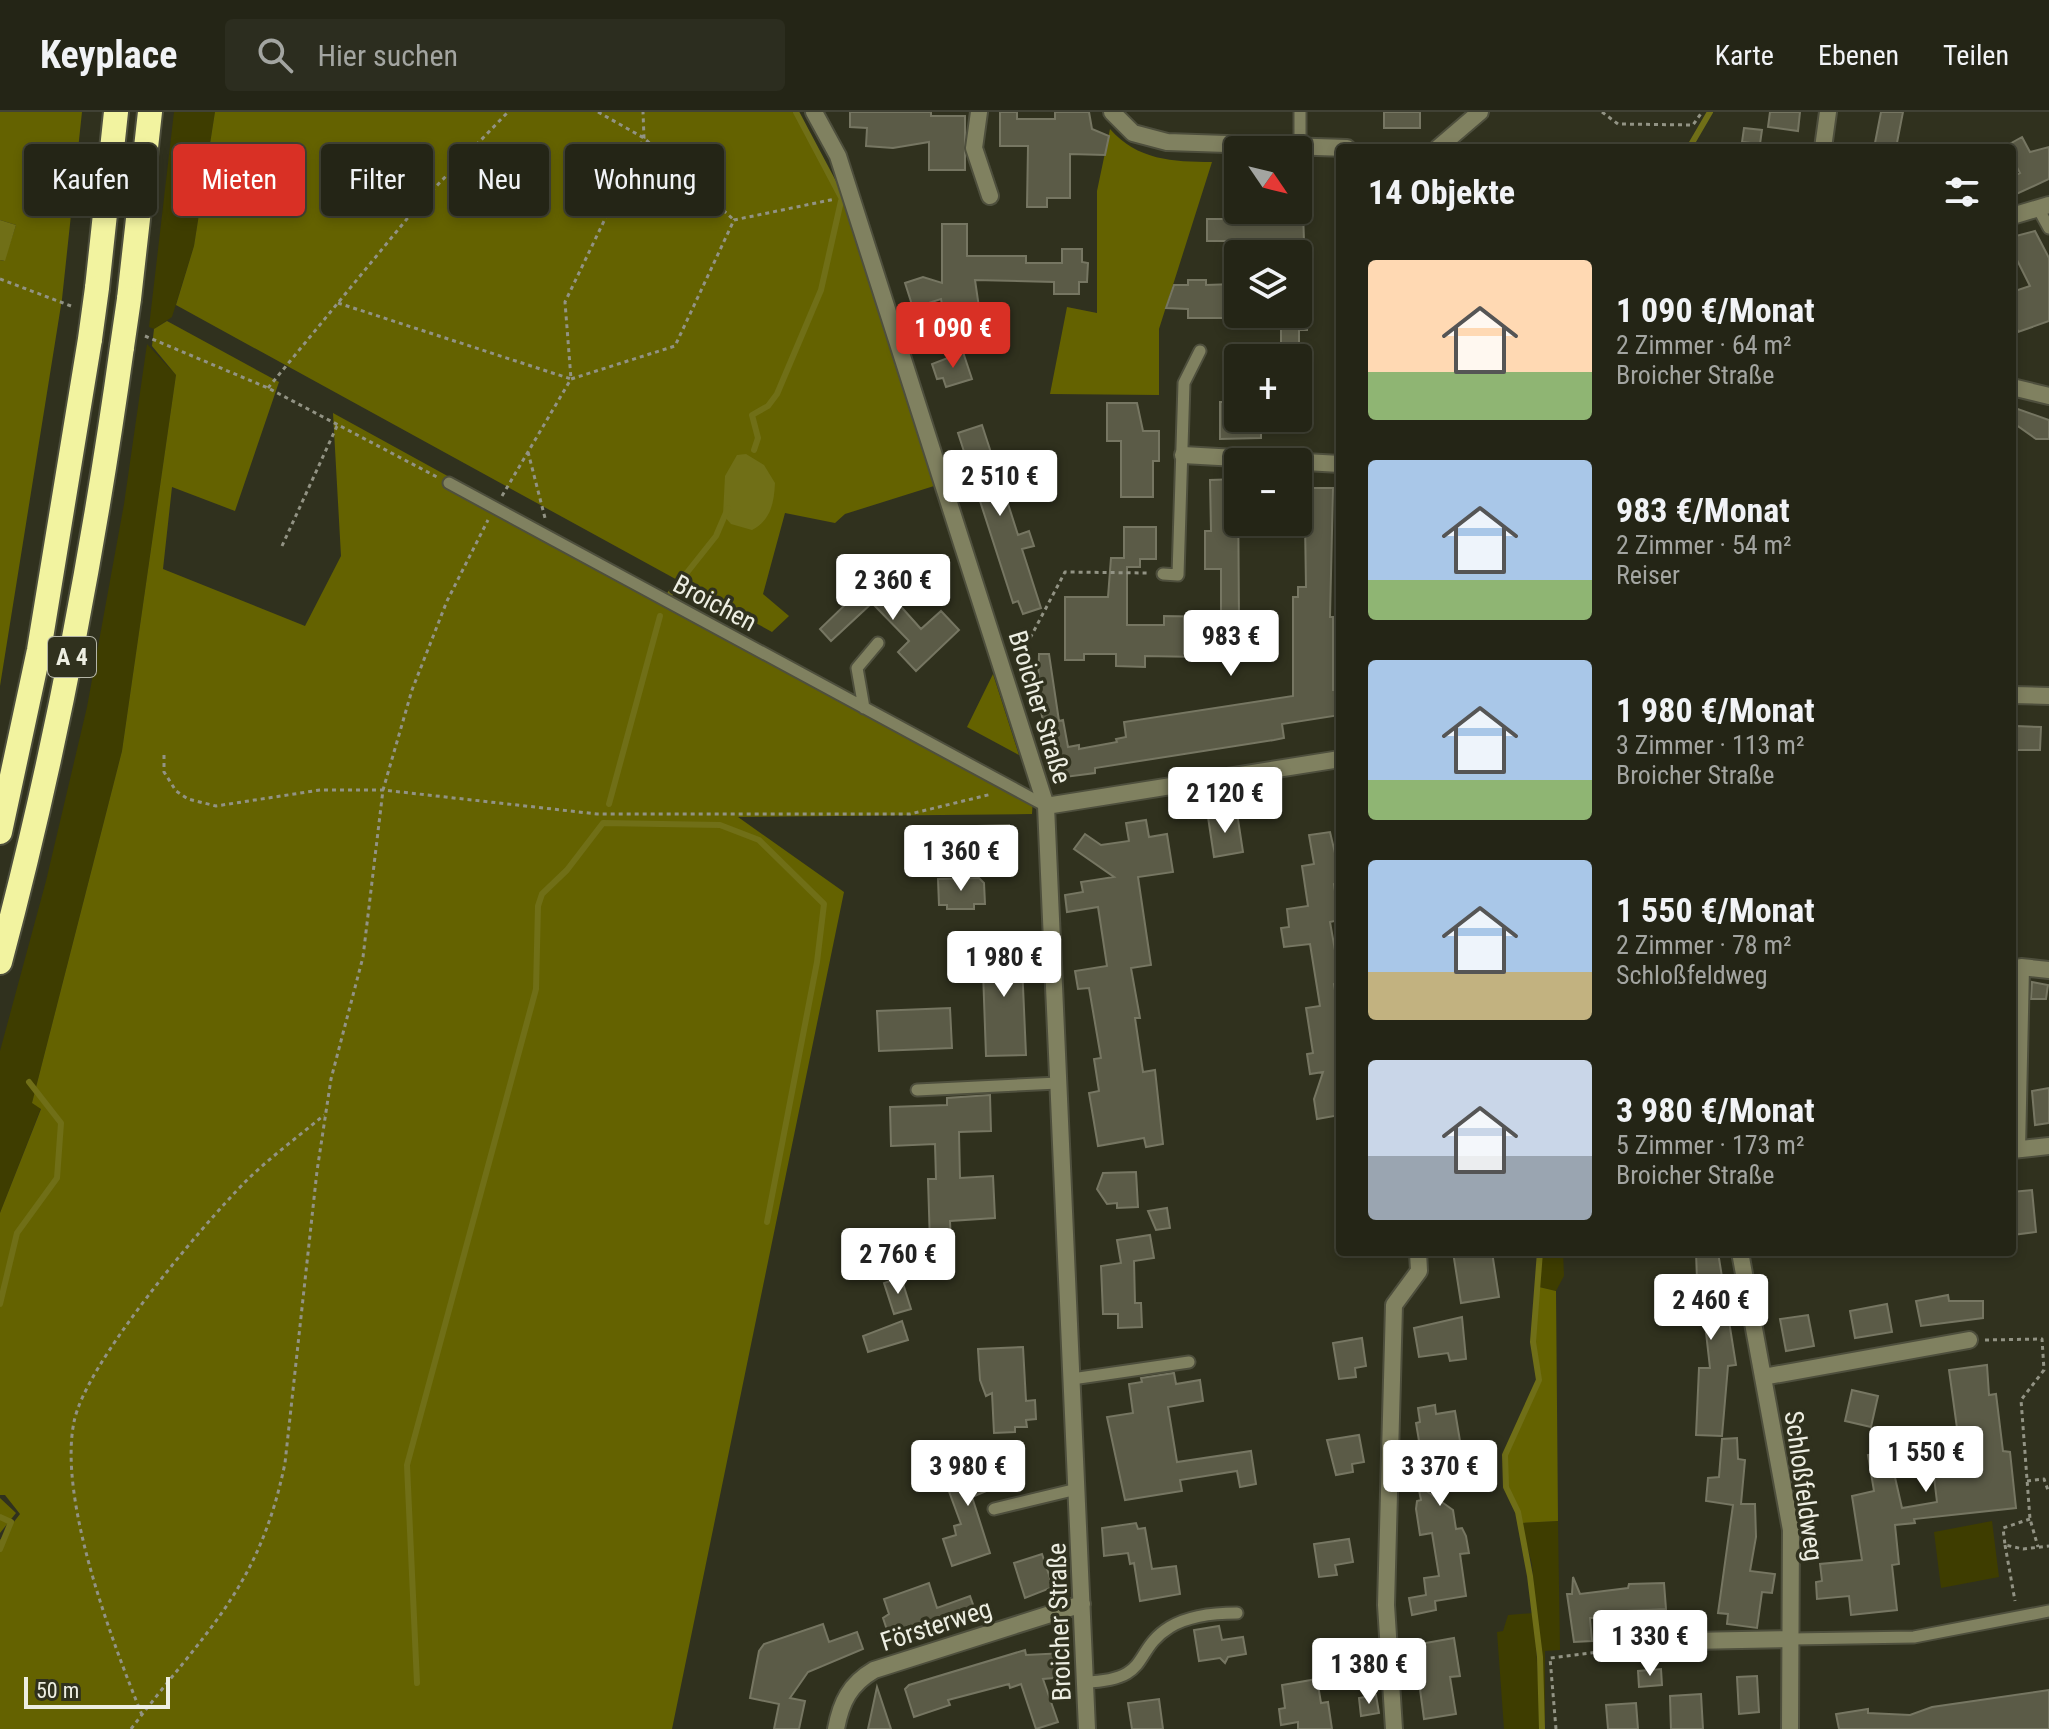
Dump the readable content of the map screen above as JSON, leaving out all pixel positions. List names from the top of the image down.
{
  "streets": {
    "highway": ["A 4"],
    "street": ["Broicher Straße", "Schloßfeldweg", "Försterweg"],
    "lane": ["Broichen"]
  },
  "crossings": [
    ["Broichen", "Broicher Straße"],
    ["Broicher Straße", "Försterweg"]
  ],
  "scale_bar": "50 m",
  "north": "bottom right",
  "page": {
    "header": "Keyplace",
    "search": "Hier suchen",
    "nav": ["Karte", "Ebenen", "Teilen"],
    "map_buttons": ["+", "−"],
    "chip": [
      "Kaufen",
      "Mieten",
      "Filter",
      "Neu",
      "Wohnung"
    ],
    "heading": "14 Objekte",
    "list": [
      {
        "name": "1 090 €/Monat",
        "note": "2 Zimmer · 64 m² · Broicher Straße"
      },
      {
        "name": "983 €/Monat",
        "note": "2 Zimmer · 54 m² · Reiser"
      },
      {
        "name": "1 980 €/Monat",
        "note": "3 Zimmer · 113 m² · Broicher Straße"
      },
      {
        "name": "1 550 €/Monat",
        "note": "2 Zimmer · 78 m² · Schloßfeldweg"
      },
      {
        "name": "3 980 €/Monat",
        "note": "5 Zimmer · 173 m² · Broicher Straße"
      }
    ],
    "price": [
      "1 090 €",
      "2 510 €",
      "2 360 €",
      "983 €",
      "2 120 €",
      "1 360 €",
      "1 980 €",
      "2 760 €",
      "2 460 €",
      "1 550 €",
      "3 980 €",
      "3 370 €",
      "1 330 €",
      "1 380 €"
    ],
    "scale": "50 m"
  }
}
